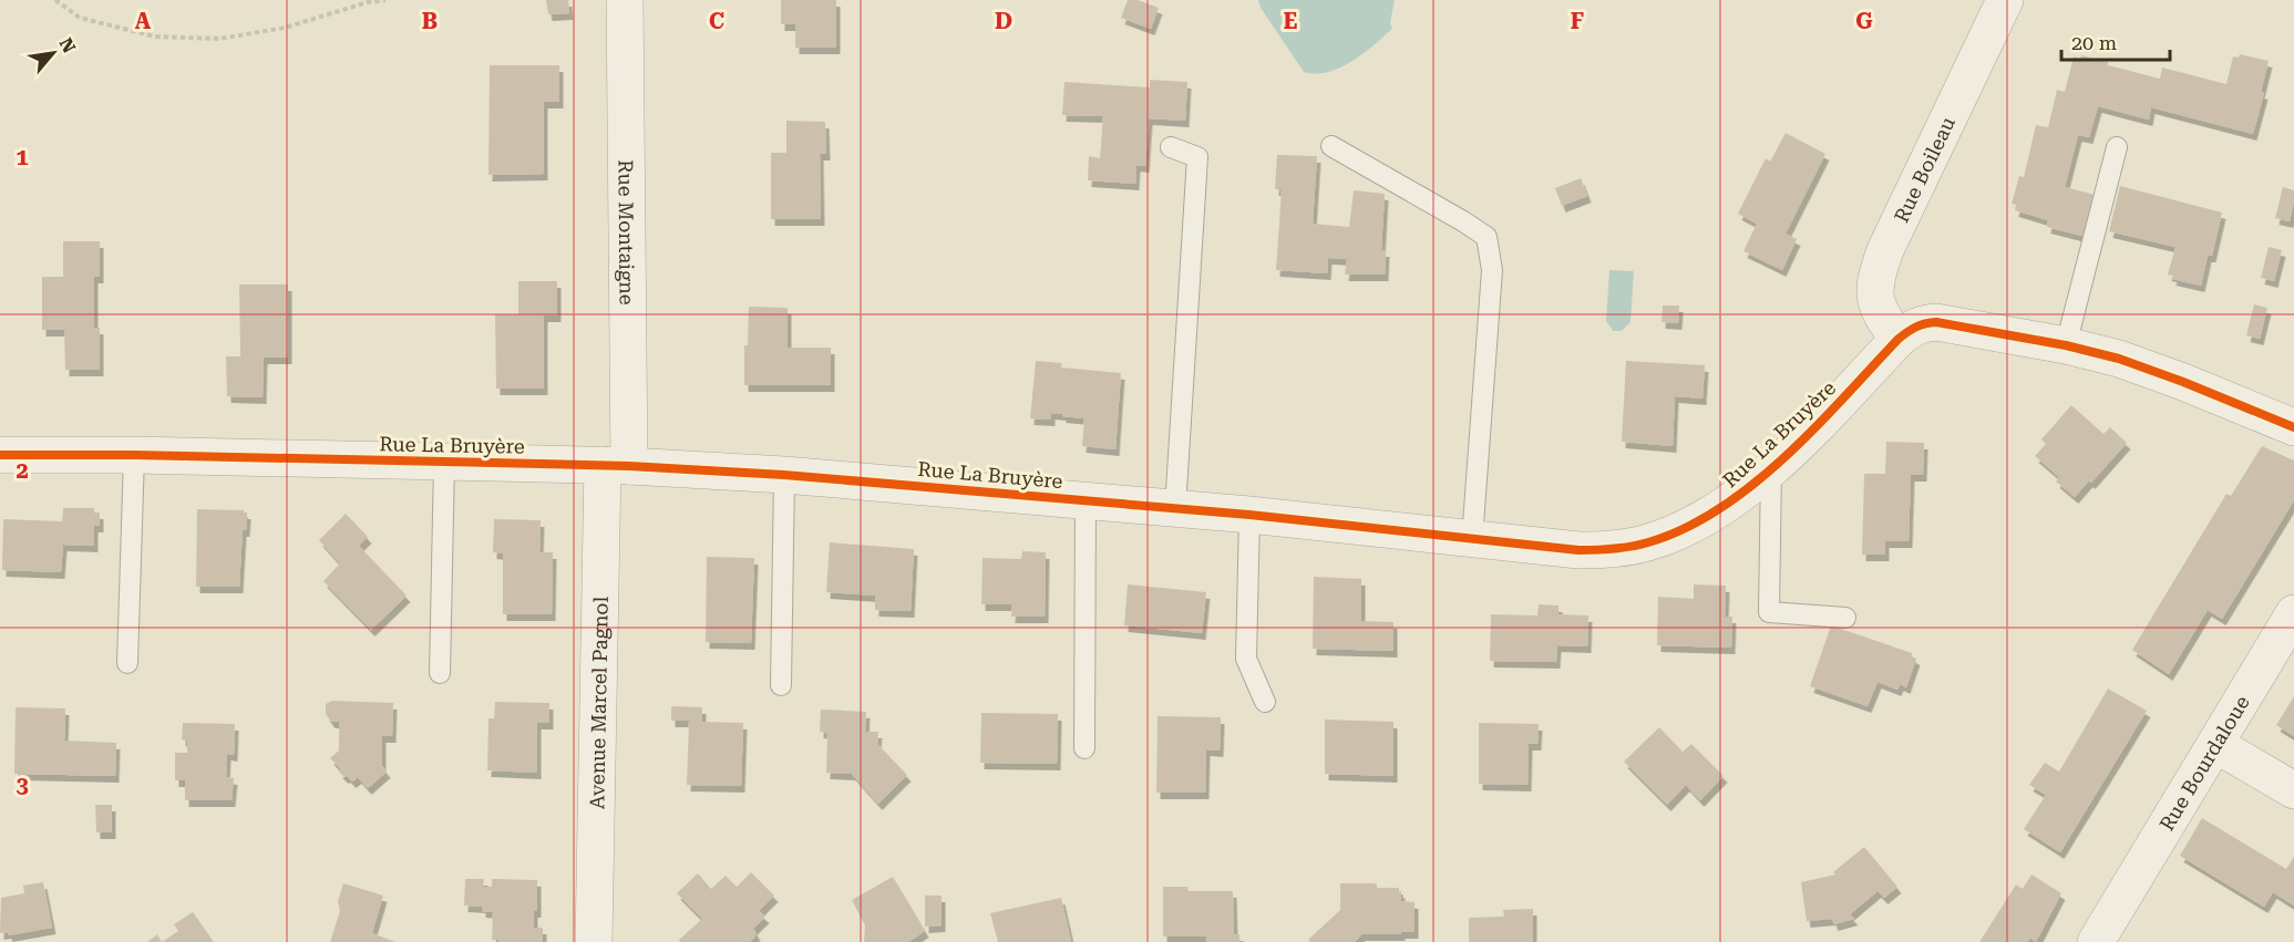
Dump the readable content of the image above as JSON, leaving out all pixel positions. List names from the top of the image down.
{
  "streets": {
    "street": [
      "Rue Boileau",
      "Rue Montaigne",
      "Rue La Bruyère",
      "Avenue Marcel Pagnol",
      "Rue Bourdaloue"
    ]
  },
  "crossings": [
    ["Rue Boileau", "Rue La Bruyère"],
    ["Rue Montaigne", "Rue La Bruyère"],
    ["Rue Montaigne", "Avenue Marcel Pagnol"],
    ["Rue La Bruyère", "Avenue Marcel Pagnol"]
  ],
  "scale_bar": "20 m",
  "north": "top right",
  "grid": {
    "columns": [
      "A",
      "B",
      "C",
      "D",
      "E",
      "F",
      "G"
    ],
    "rows": ["1", "2", "3"]
  }
}
